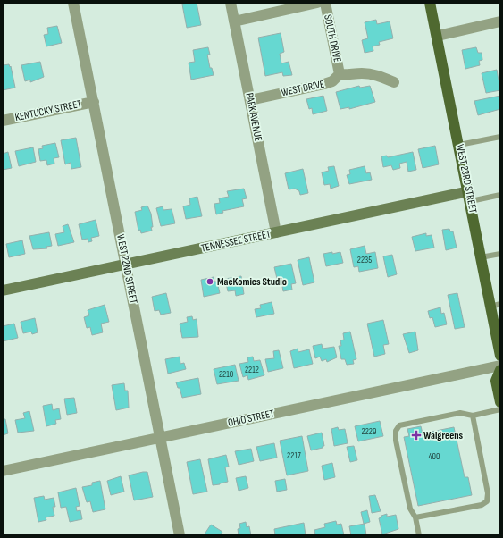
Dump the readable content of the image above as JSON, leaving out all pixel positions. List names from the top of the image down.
{
  "streets": {
    "main road": ["WEST 23RD STREET"],
    "street": [
      "SOUTH DRIVE",
      "WEST DRIVE",
      "KENTUCKY STREET",
      "PARK AVENUE",
      "TENNESSEE STREET",
      "WEST 22ND STREET",
      "OHIO STREET"
    ]
  },
  "crossings": [
    ["SOUTH DRIVE", "WEST DRIVE"],
    ["WEST DRIVE", "PARK AVENUE"],
    ["KENTUCKY STREET", "WEST 22ND STREET"],
    ["PARK AVENUE", "TENNESSEE STREET"],
    ["WEST 23RD STREET", "TENNESSEE STREET"],
    ["TENNESSEE STREET", "WEST 22ND STREET"],
    ["WEST 22ND STREET", "OHIO STREET"]
  ],
  "places": {
    "other": ["MacKomics Studio"],
    "health": ["Walgreens"]
  },
  "house_numbers": [
    "2235",
    "2212",
    "2210",
    "2229",
    "2217",
    "400"
  ]
}
